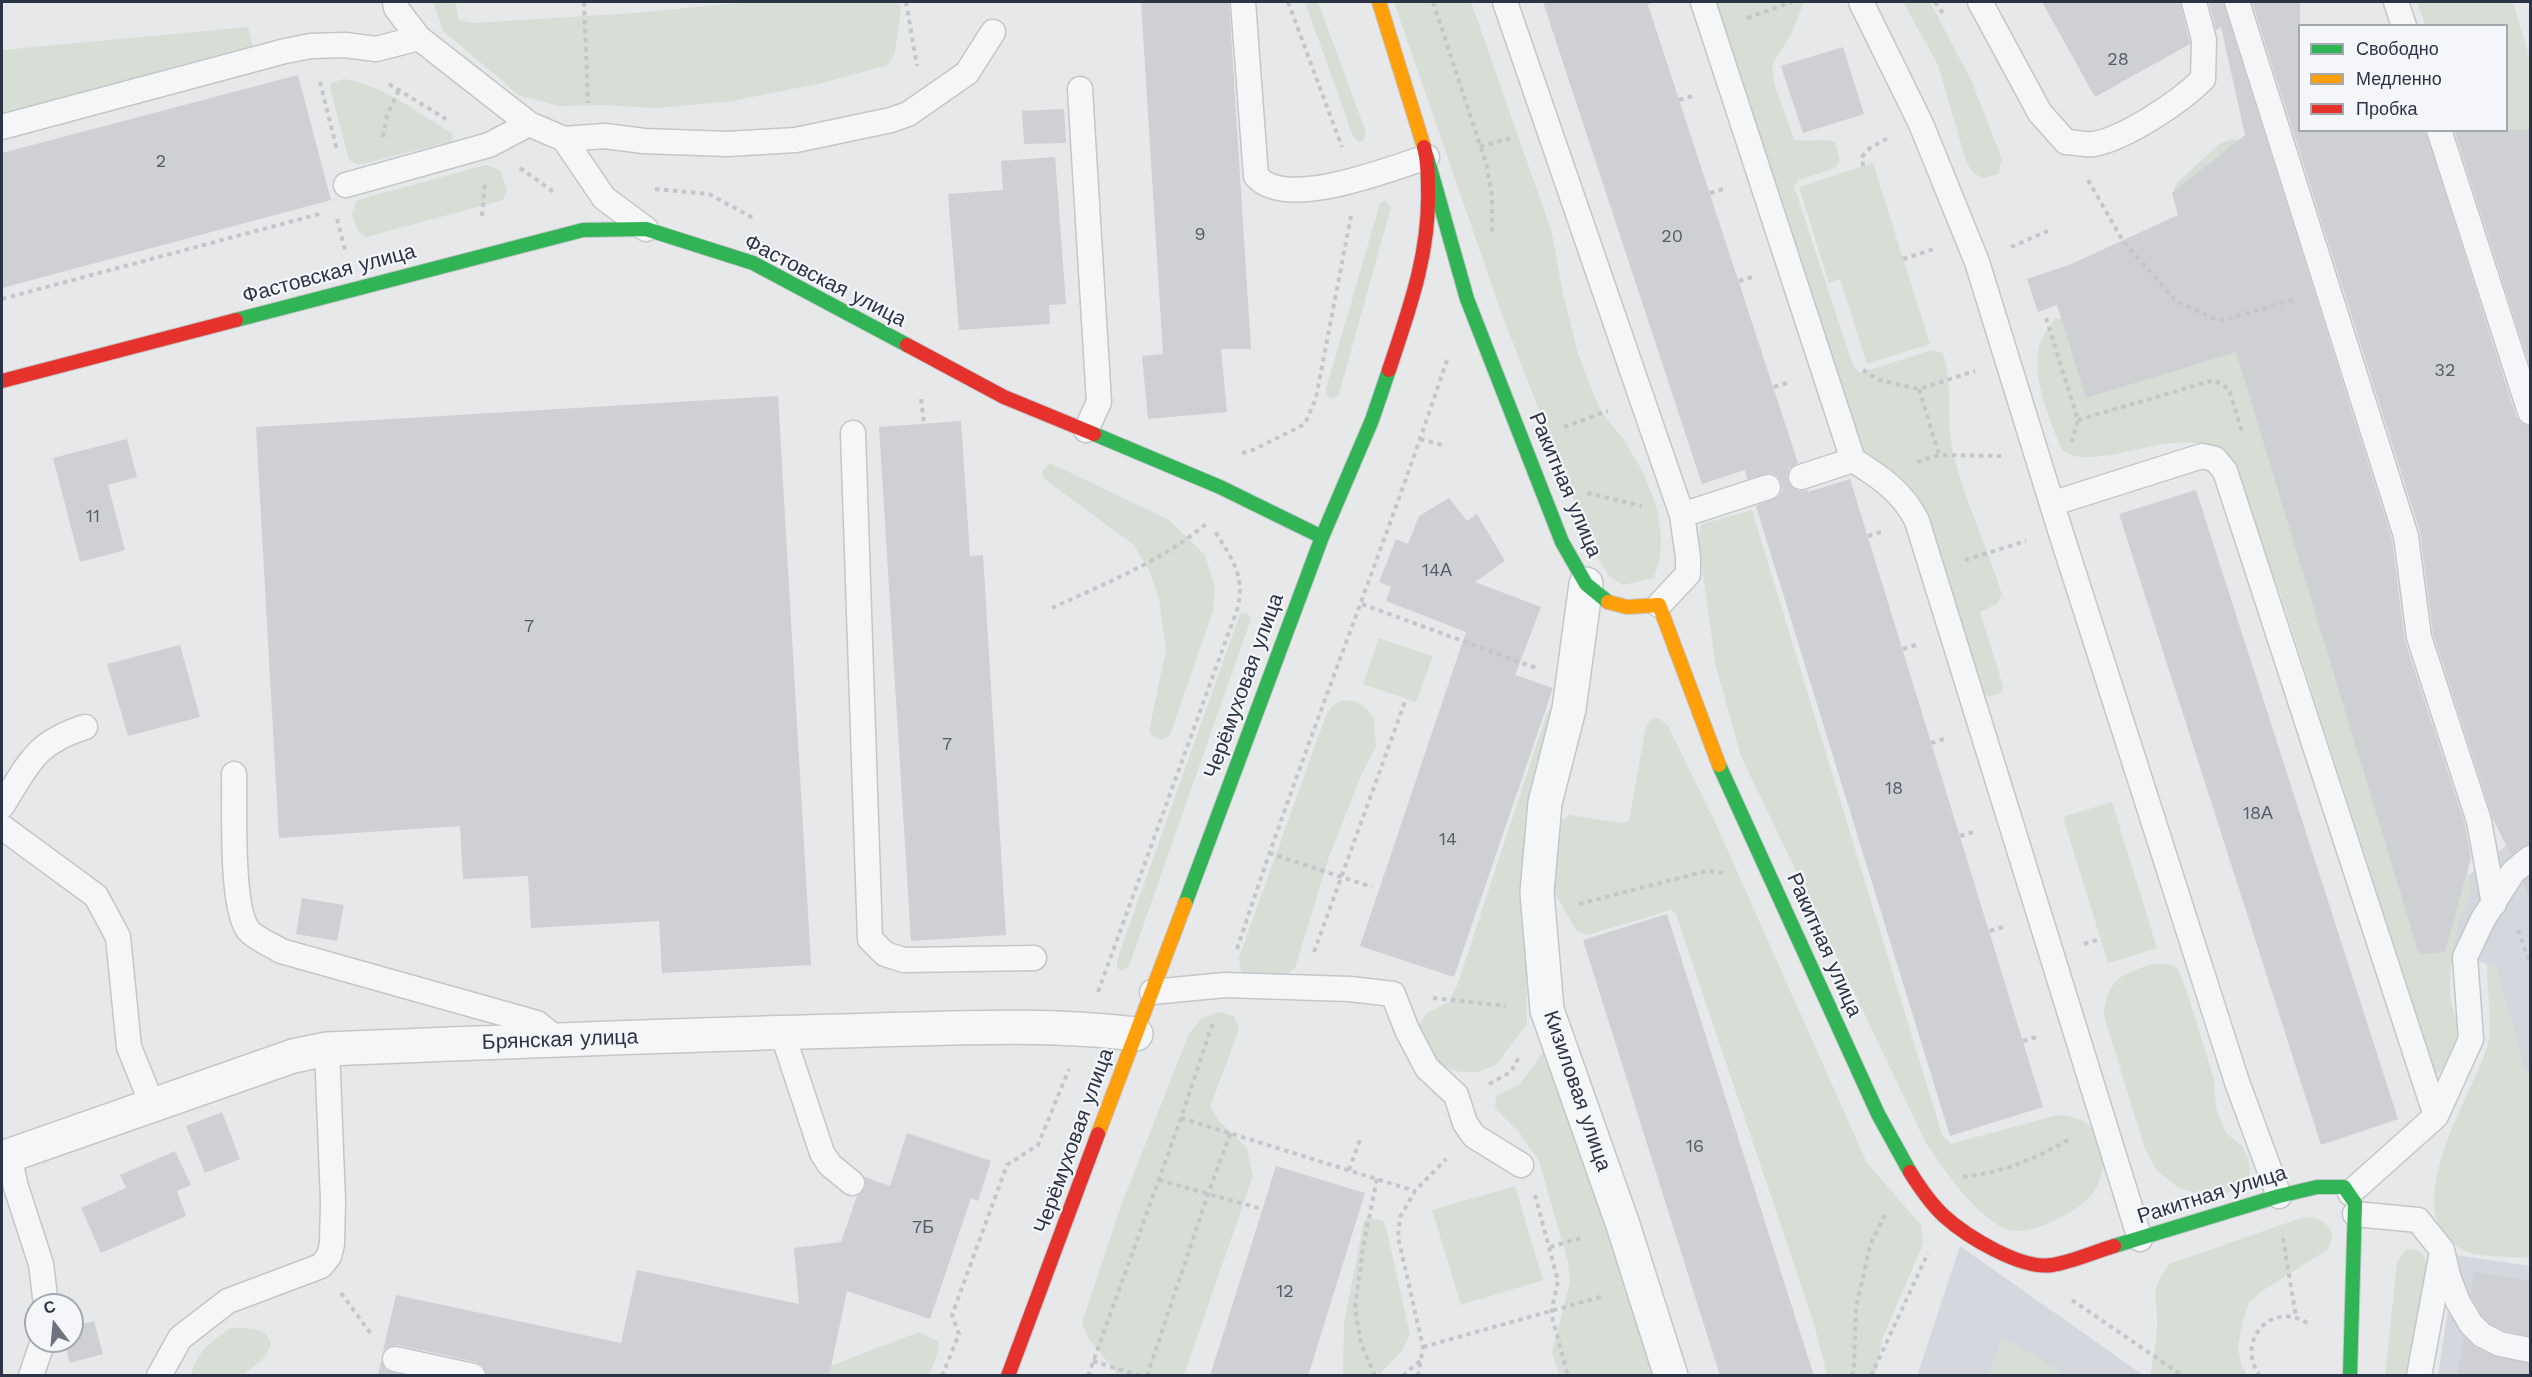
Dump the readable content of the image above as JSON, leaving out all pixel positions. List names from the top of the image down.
{
  "streets": {
    "main road": ["Фастовская улица", "Ракитная улица", "Черёмуховая улица"],
    "street": ["Брянская улица", "Кизиловая улица"]
  },
  "crossings": [
    ["Фастовская улица", "Черёмуховая улица"],
    ["Ракитная улица", "Черёмуховая улица"],
    ["Ракитная улица", "Кизиловая улица"],
    ["Черёмуховая улица", "Брянская улица"]
  ],
  "house_numbers": [
    "28",
    "2",
    "9",
    "20",
    "32",
    "11",
    "14А",
    "7",
    "7",
    "18",
    "18А",
    "14",
    "16",
    "7Б",
    "12"
  ],
  "legend": ["Свободно", "Медленно", "Пробка"],
  "north": "top"
}
